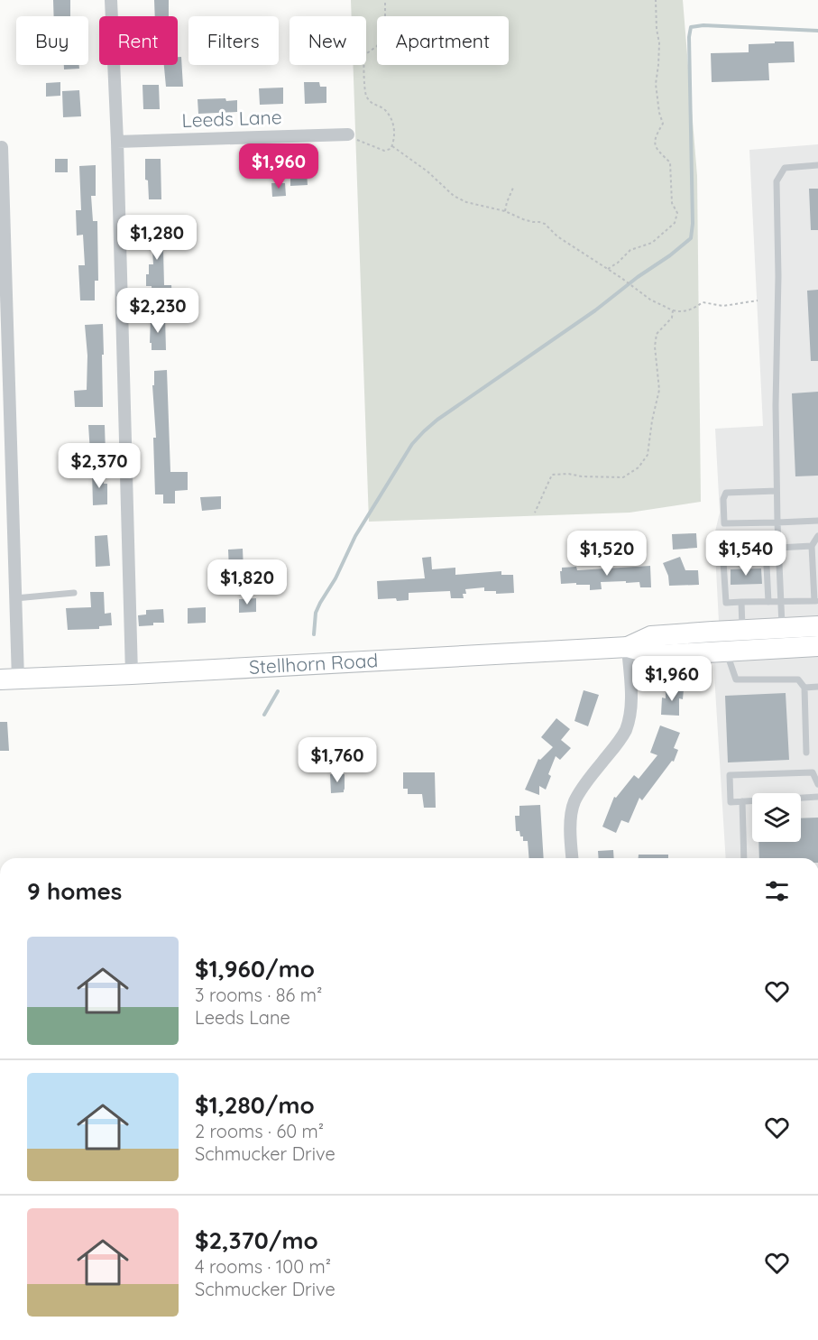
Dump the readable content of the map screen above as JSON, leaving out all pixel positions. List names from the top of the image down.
{
  "streets": {
    "main road": ["Stellhorn Road"],
    "street": ["Leeds Lane"]
  },
  "page": {
    "chip": [
      "Buy",
      "Rent",
      "Filters",
      "New",
      "Apartment"
    ],
    "price": [
      "$1,960",
      "$1,280",
      "$2,230",
      "$2,370",
      "$1,520",
      "$1,540",
      "$1,820",
      "$1,960",
      "$1,760"
    ],
    "heading": "9 homes",
    "list": [
      {
        "name": "$1,960/mo",
        "note": "3 rooms · 86 m² · Leeds Lane"
      },
      {
        "name": "$1,280/mo",
        "note": "2 rooms · 60 m² · Schmucker Drive"
      },
      {
        "name": "$2,370/mo",
        "note": "4 rooms · 100 m² · Schmucker Drive"
      }
    ]
  }
}
